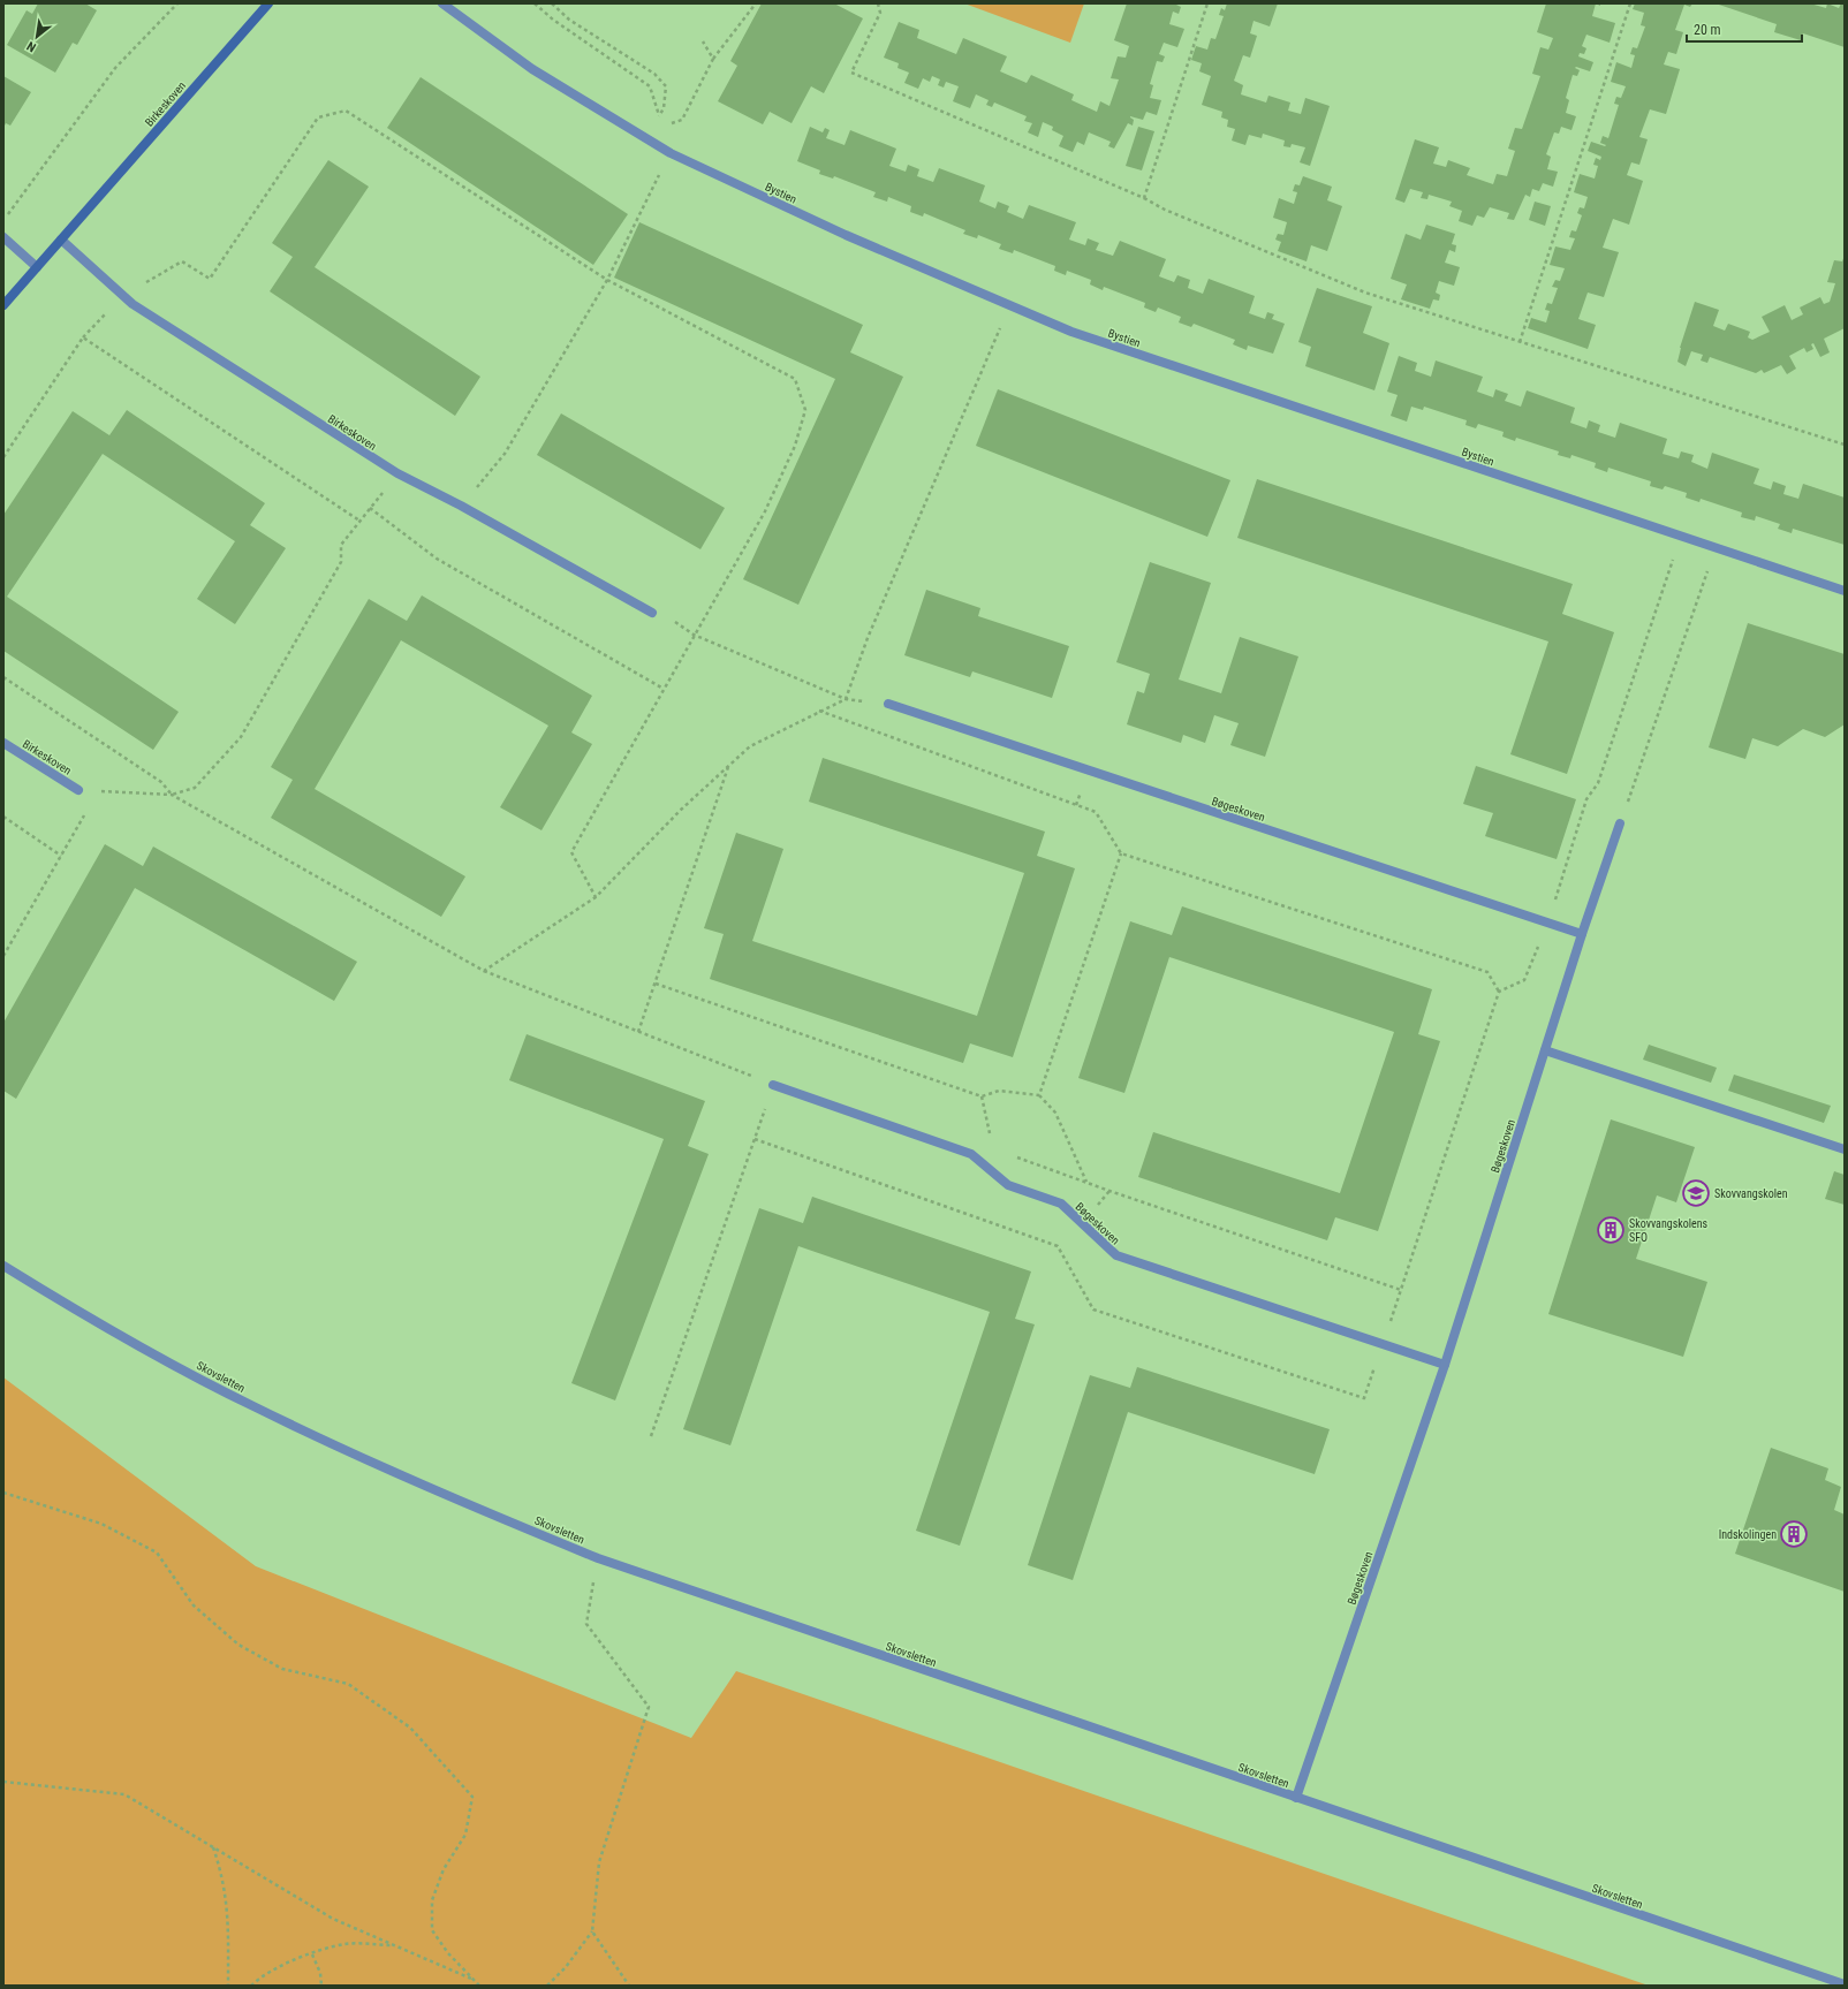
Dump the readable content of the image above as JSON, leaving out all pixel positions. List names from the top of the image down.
{
  "streets": {
    "street": [
      "Birkeskoven",
      "Bystien",
      "Bøgeskoven",
      "Skovsletten"
    ]
  },
  "crossings": [
    ["Bøgeskoven", "Skovsletten"]
  ],
  "places": {
    "school or university": ["Skovvangskolen"],
    "building": ["Skovvangskolens SFO", "Indskolingen"]
  },
  "scale_bar": "20 m",
  "north": "bottom left"
}
